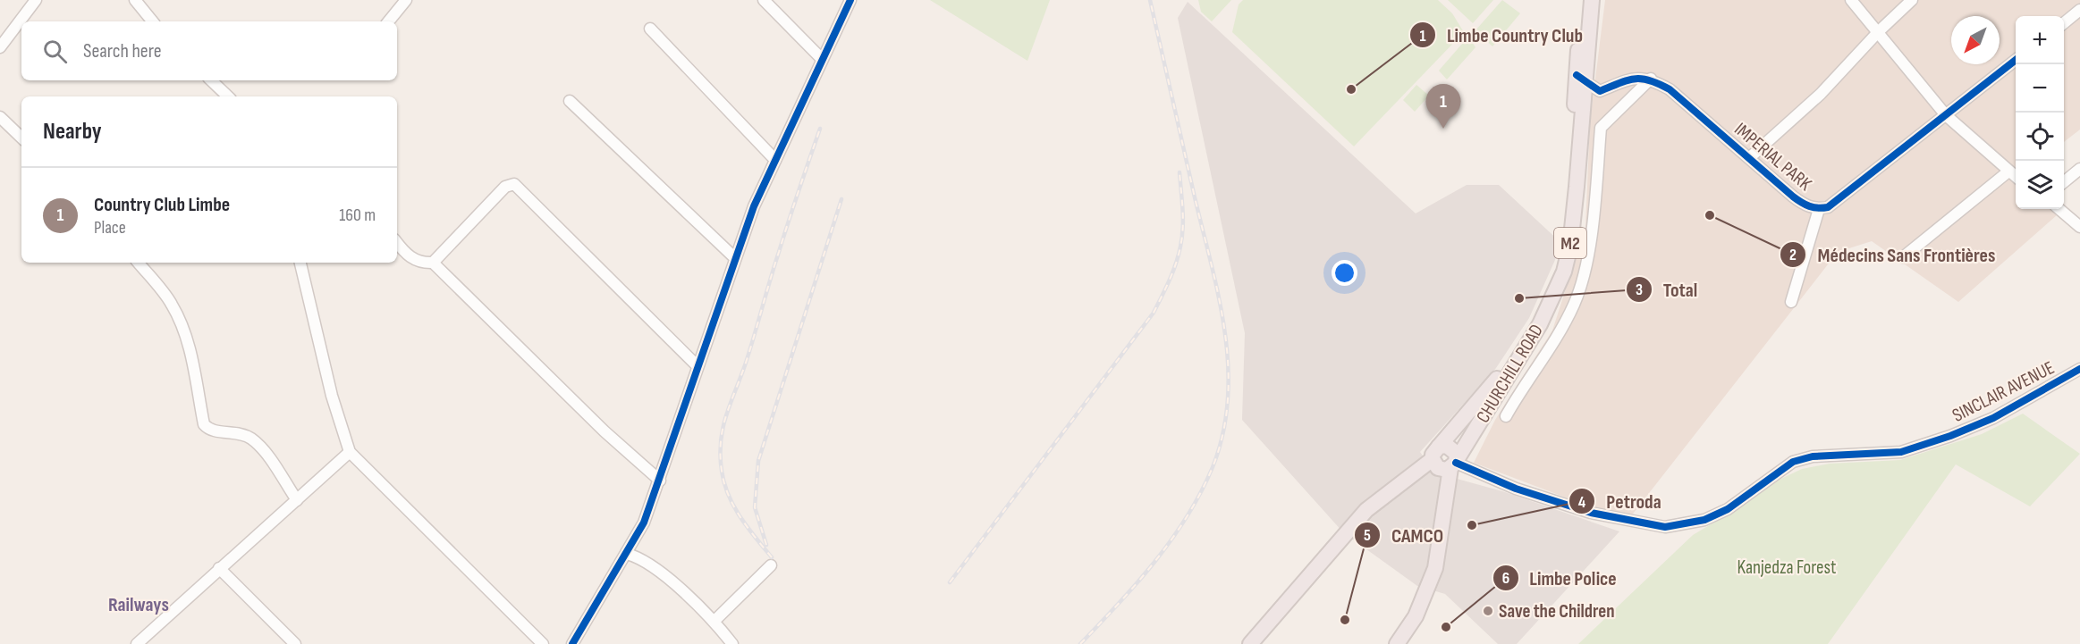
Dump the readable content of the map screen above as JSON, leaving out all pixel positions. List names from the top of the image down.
{
  "streets": {
    "highway": ["M2", "CHURCHILL ROAD"],
    "street": ["IMPERIAL PARK", "SINCLAIR AVENUE"]
  },
  "crossings": [
    ["M2", "CHURCHILL ROAD"],
    ["M2", "SINCLAIR AVENUE"],
    ["CHURCHILL ROAD", "SINCLAIR AVENUE"]
  ],
  "districts": ["Railways"],
  "parks": ["Kanjedza Forest"],
  "places": [
    "Limbe Country Club",
    "Médecins Sans Frontières",
    "Total",
    "Petroda",
    "Save the Children",
    "CAMCO",
    "Limbe Police"
  ],
  "north": "bottom left",
  "page": {
    "map_buttons": ["+", "−"],
    "search": "Search here",
    "pins": "1",
    "heading": "Nearby",
    "list": [
      {
        "mark": "1",
        "name": "Country Club Limbe",
        "note": "Place",
        "value": "160 m"
      }
    ]
  }
}
